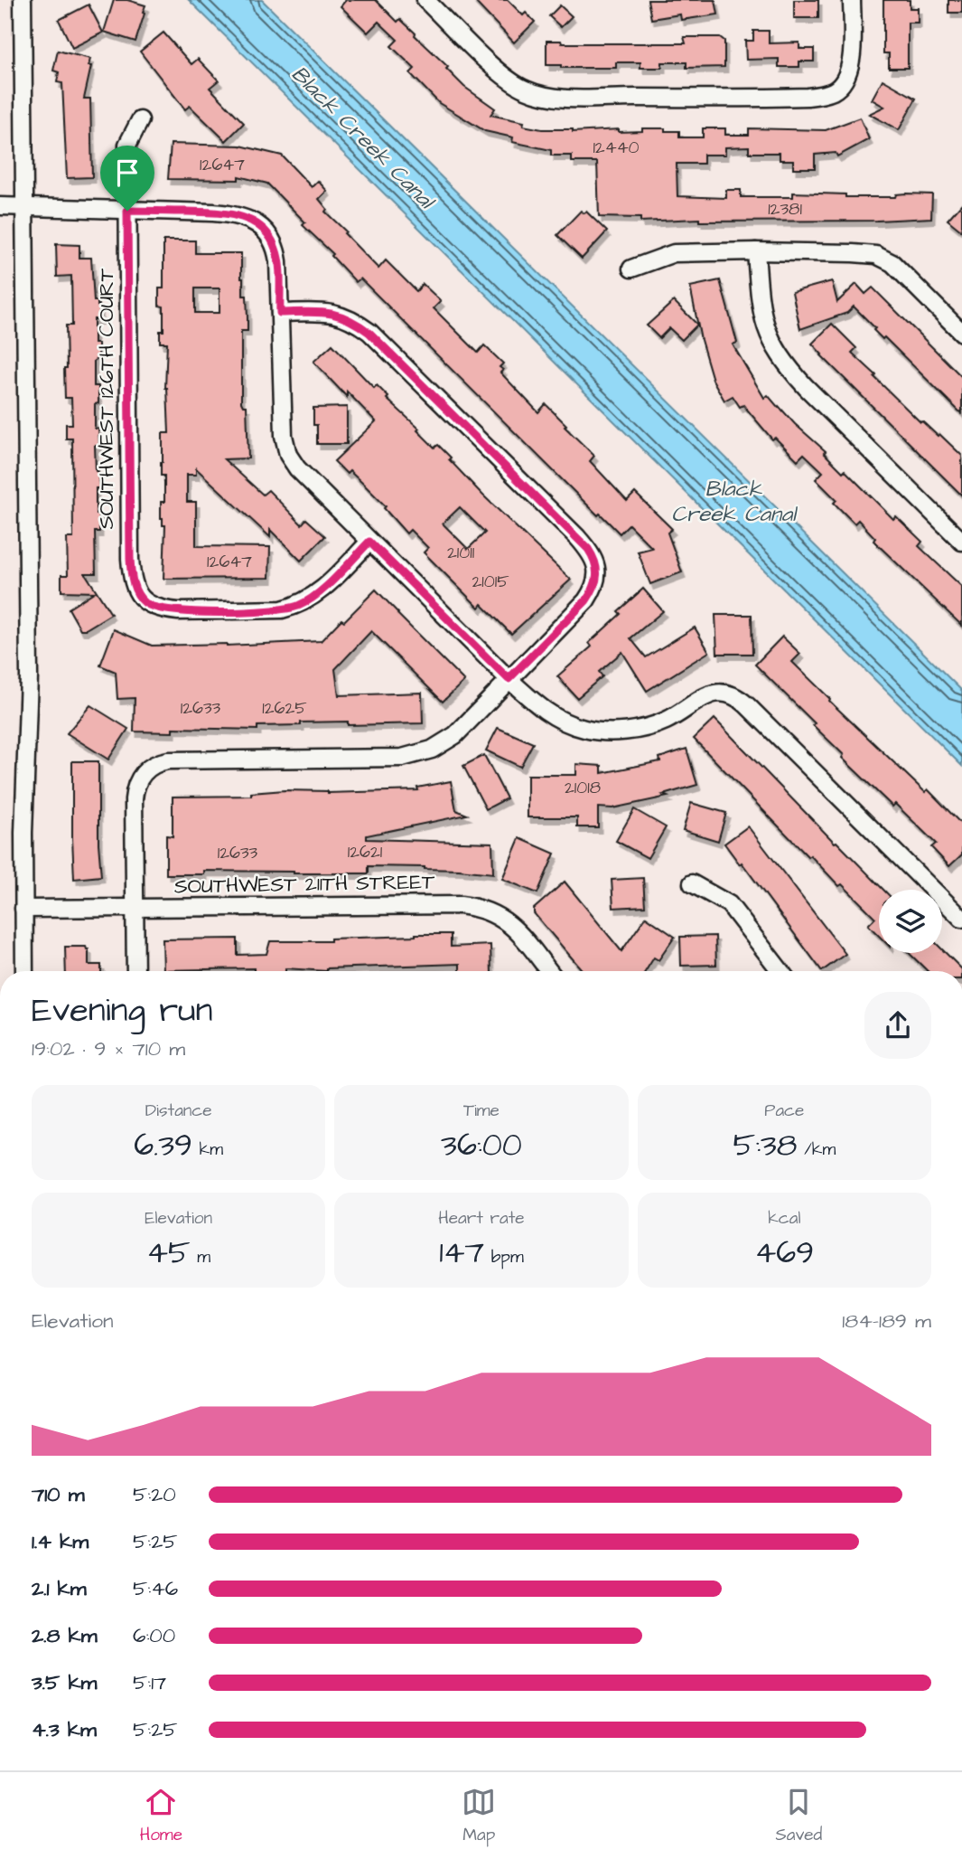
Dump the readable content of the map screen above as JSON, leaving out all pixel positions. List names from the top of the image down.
{
  "streets": {
    "street": ["SOUTHWEST 126TH COURT", "SOUTHWEST 211TH STREET"]
  },
  "water": ["Black Creek Canal"],
  "house_numbers": [
    "12440",
    "12647",
    "12381",
    "21011",
    "12647",
    "21015",
    "12633",
    "12625",
    "21018",
    "12621",
    "12633"
  ],
  "page": {
    "heading": ["Evening run", "19:02 · 9 × 710 m"],
    "stats": [
      ["Distance", "6.39 km"],
      ["Time", "36:00"],
      ["Pace", "5:38 /km"],
      ["Elevation", "45 m"],
      ["Heart rate", "147 bpm"],
      ["kcal", "469"]
    ],
    "chart": ["Elevation", "184–189 m"],
    "list": [
      {
        "name": "710 m",
        "note": "5:20"
      },
      {
        "name": "1.4 km",
        "note": "5:25"
      },
      {
        "name": "2.1 km",
        "note": "5:46"
      },
      {
        "name": "2.8 km",
        "note": "6:00"
      },
      {
        "name": "3.5 km",
        "note": "5:17"
      },
      {
        "name": "4.3 km",
        "note": "5:25"
      }
    ],
    "tabs": ["Home", "Map", "Saved"]
  }
}
